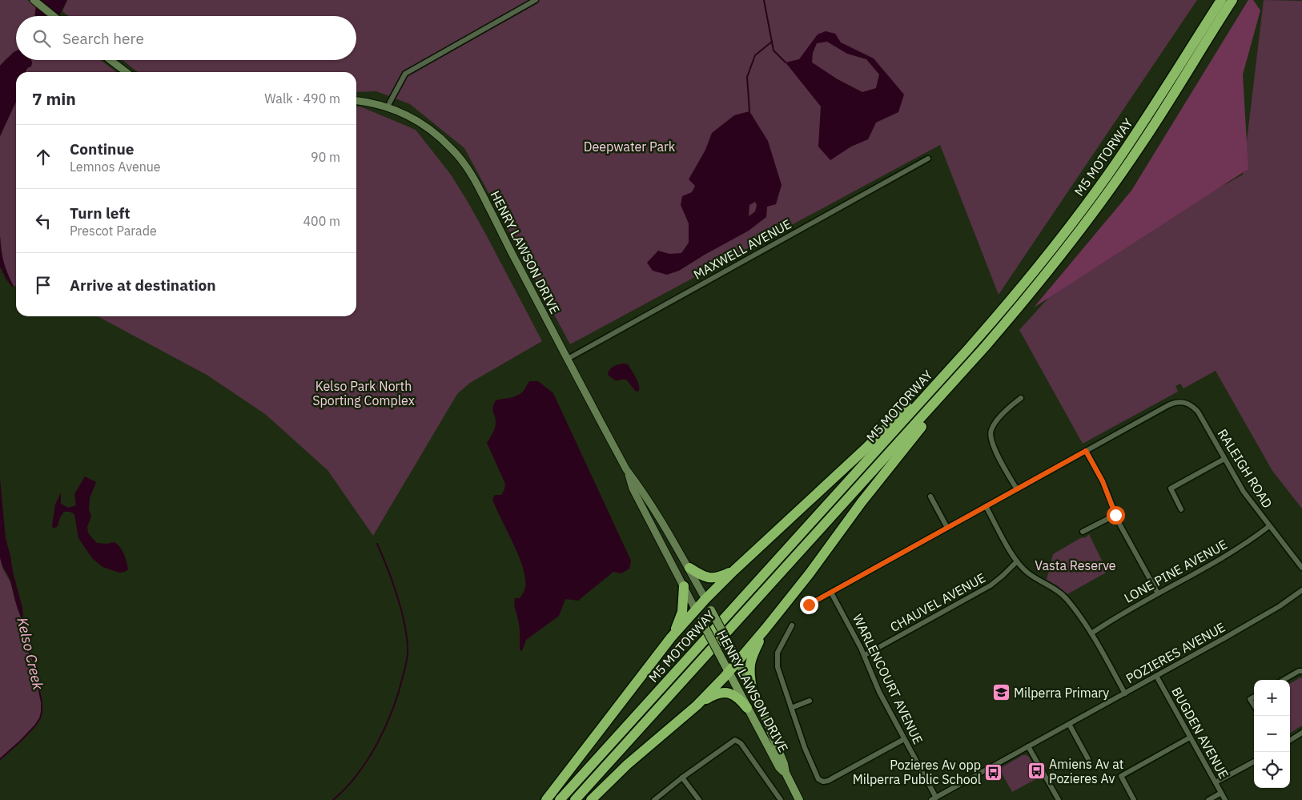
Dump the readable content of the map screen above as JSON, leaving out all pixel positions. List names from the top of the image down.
{
  "streets": {
    "highway": ["M5 MOTORWAY"],
    "main road": ["HENRY LAWSON DRIVE"],
    "street": [
      "MAXWELL AVENUE",
      "RALEIGH ROAD",
      "LONE PINE AVENUE",
      "CHAUVEL AVENUE",
      "POZIERES AVENUE",
      "WARLENCOURT AVENUE",
      "BUGDEN AVENUE"
    ]
  },
  "crossings": [
    ["MAXWELL AVENUE", "HENRY LAWSON DRIVE"],
    ["RALEIGH ROAD", "LONE PINE AVENUE"],
    ["CHAUVEL AVENUE", "WARLENCOURT AVENUE"],
    ["POZIERES AVENUE", "WARLENCOURT AVENUE"],
    ["POZIERES AVENUE", "BUGDEN AVENUE"]
  ],
  "water": ["Kelso Creek"],
  "parks": ["Deepwater Park", "Kelso Park North Sporting Complex", "Vasta Reserve"],
  "places": {
    "school or university": ["Milperra Primary"],
    "bus stop": ["Amiens Av at Pozieres Av", "Pozieres Av opp Milperra Public School"]
  },
  "page": {
    "search": "Search here",
    "heading": ["7 min", "Walk · 490 m"],
    "list": [
      ["Continue", "Lemnos Avenue", "90 m"],
      ["Turn left", "Prescot Parade", "400 m"],
      "Arrive at destination"
    ],
    "map_buttons": ["+", "−"]
  }
}
